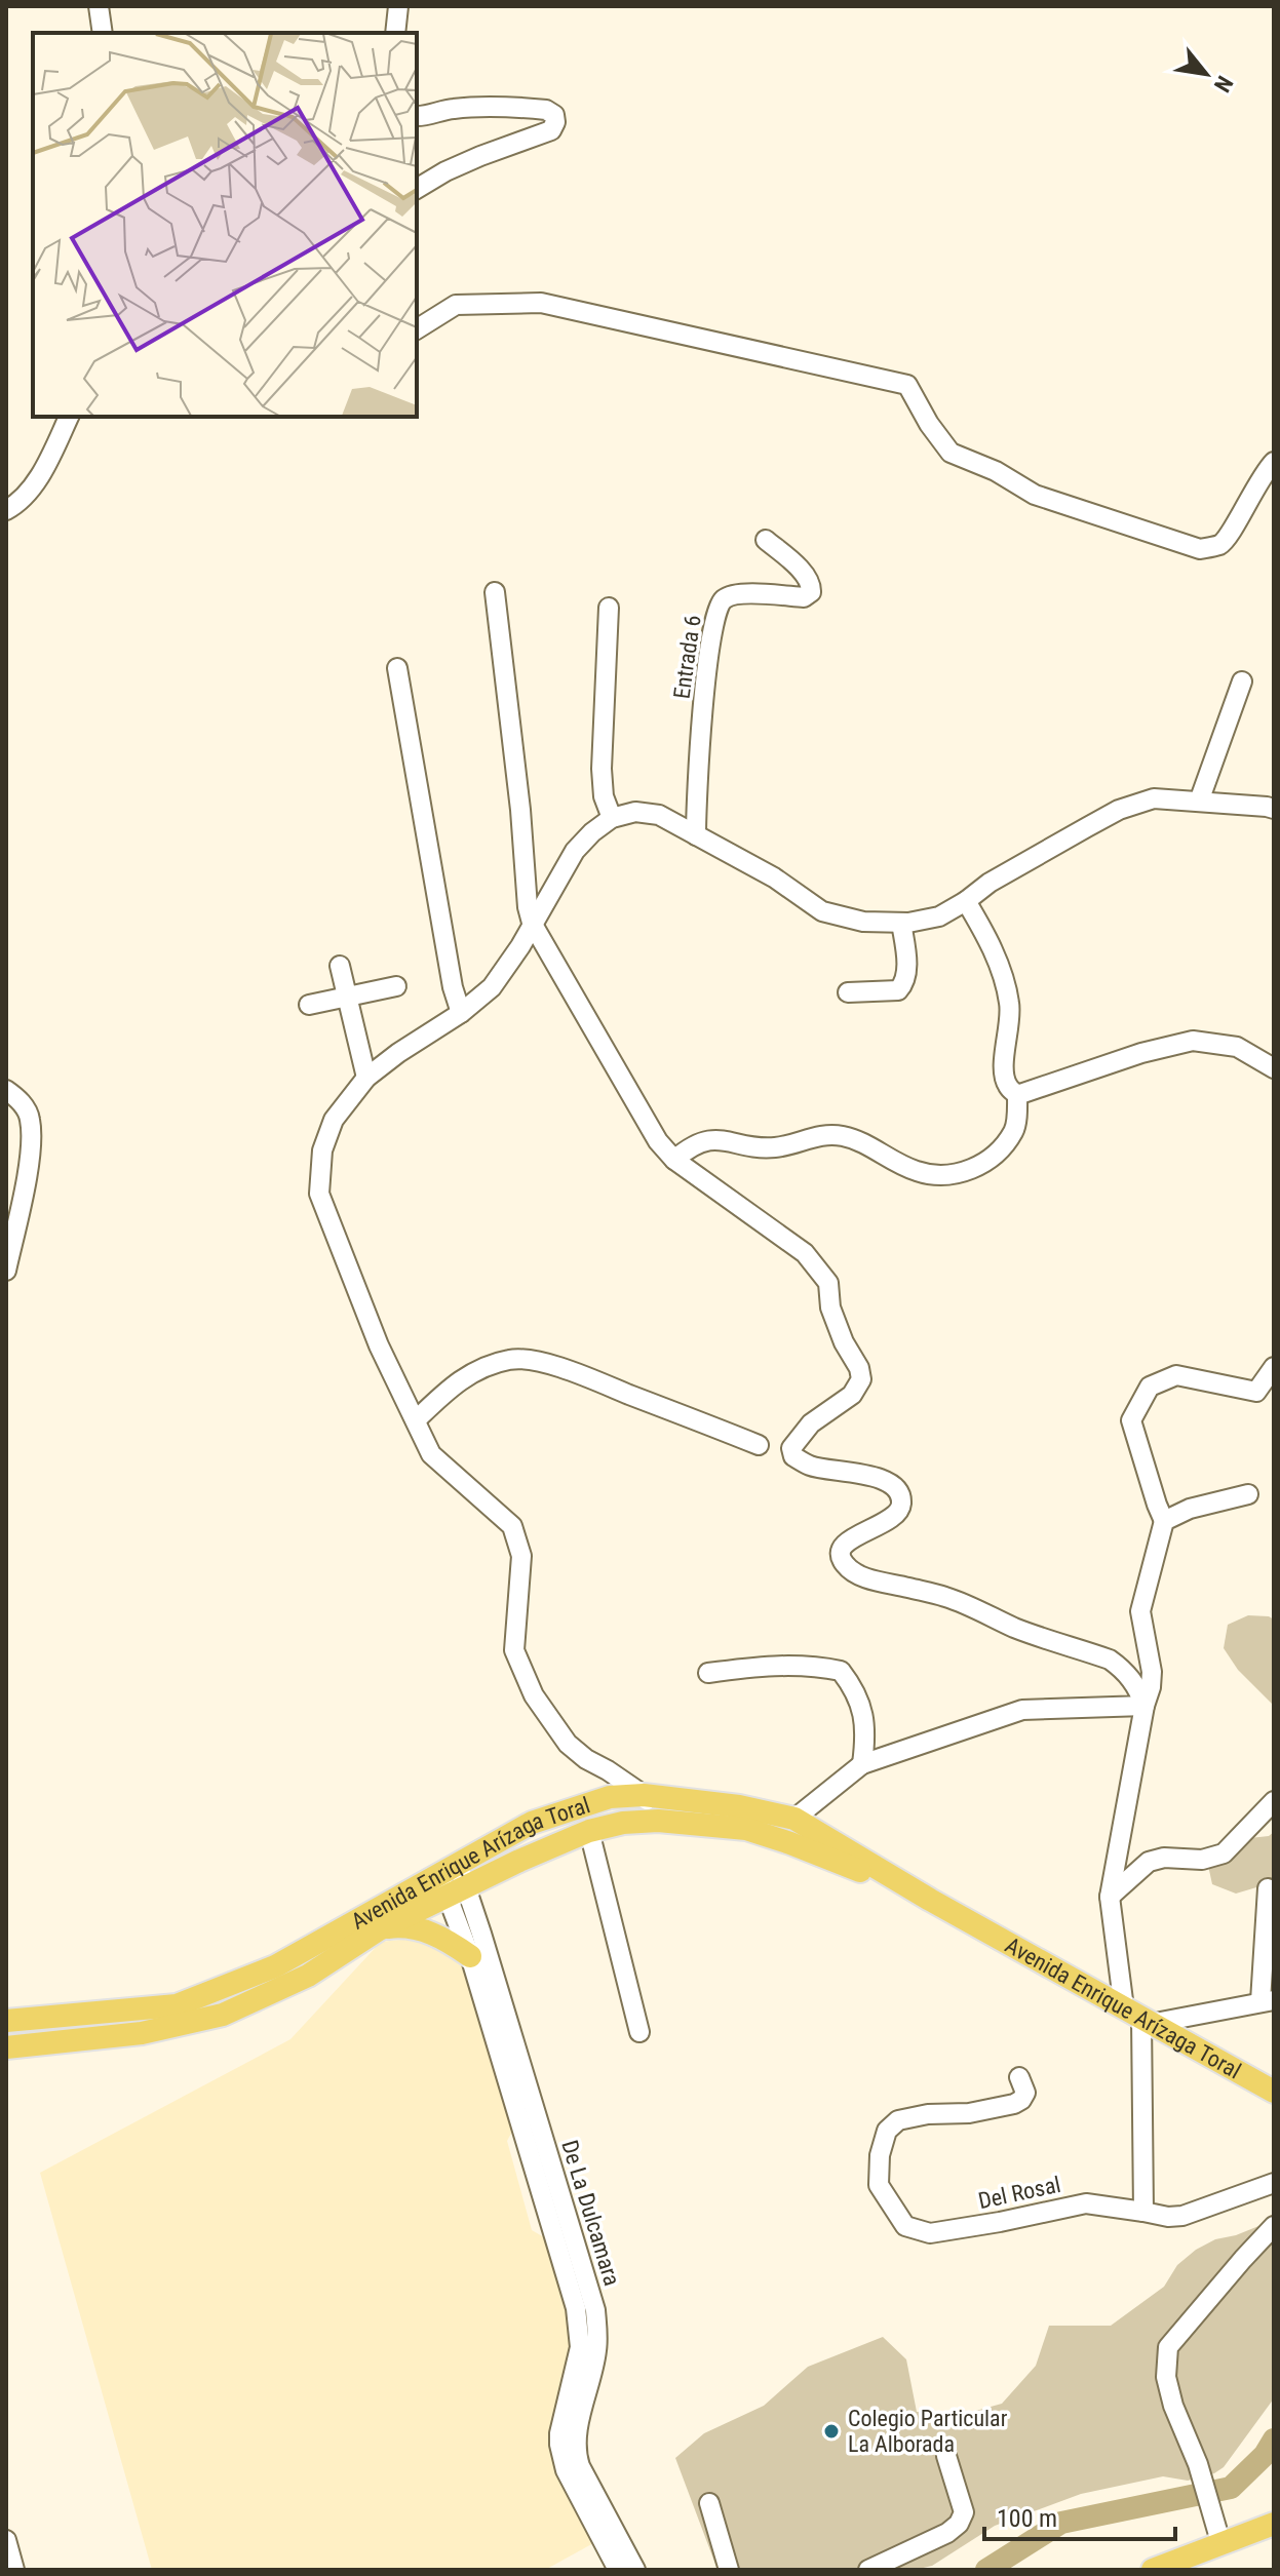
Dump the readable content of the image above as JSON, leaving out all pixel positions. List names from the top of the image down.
{
  "streets": {
    "main road": ["Avenida Enrique Arízaga Toral"],
    "street": ["Entrada 6", "Del Rosal", "De La Dulcamara"]
  },
  "crossings": [
    ["Avenida Enrique Arízaga Toral", "De La Dulcamara"]
  ],
  "places": ["Colegio Particular La Alborada"],
  "scale_bar": "100 m",
  "north": "bottom right"
}
